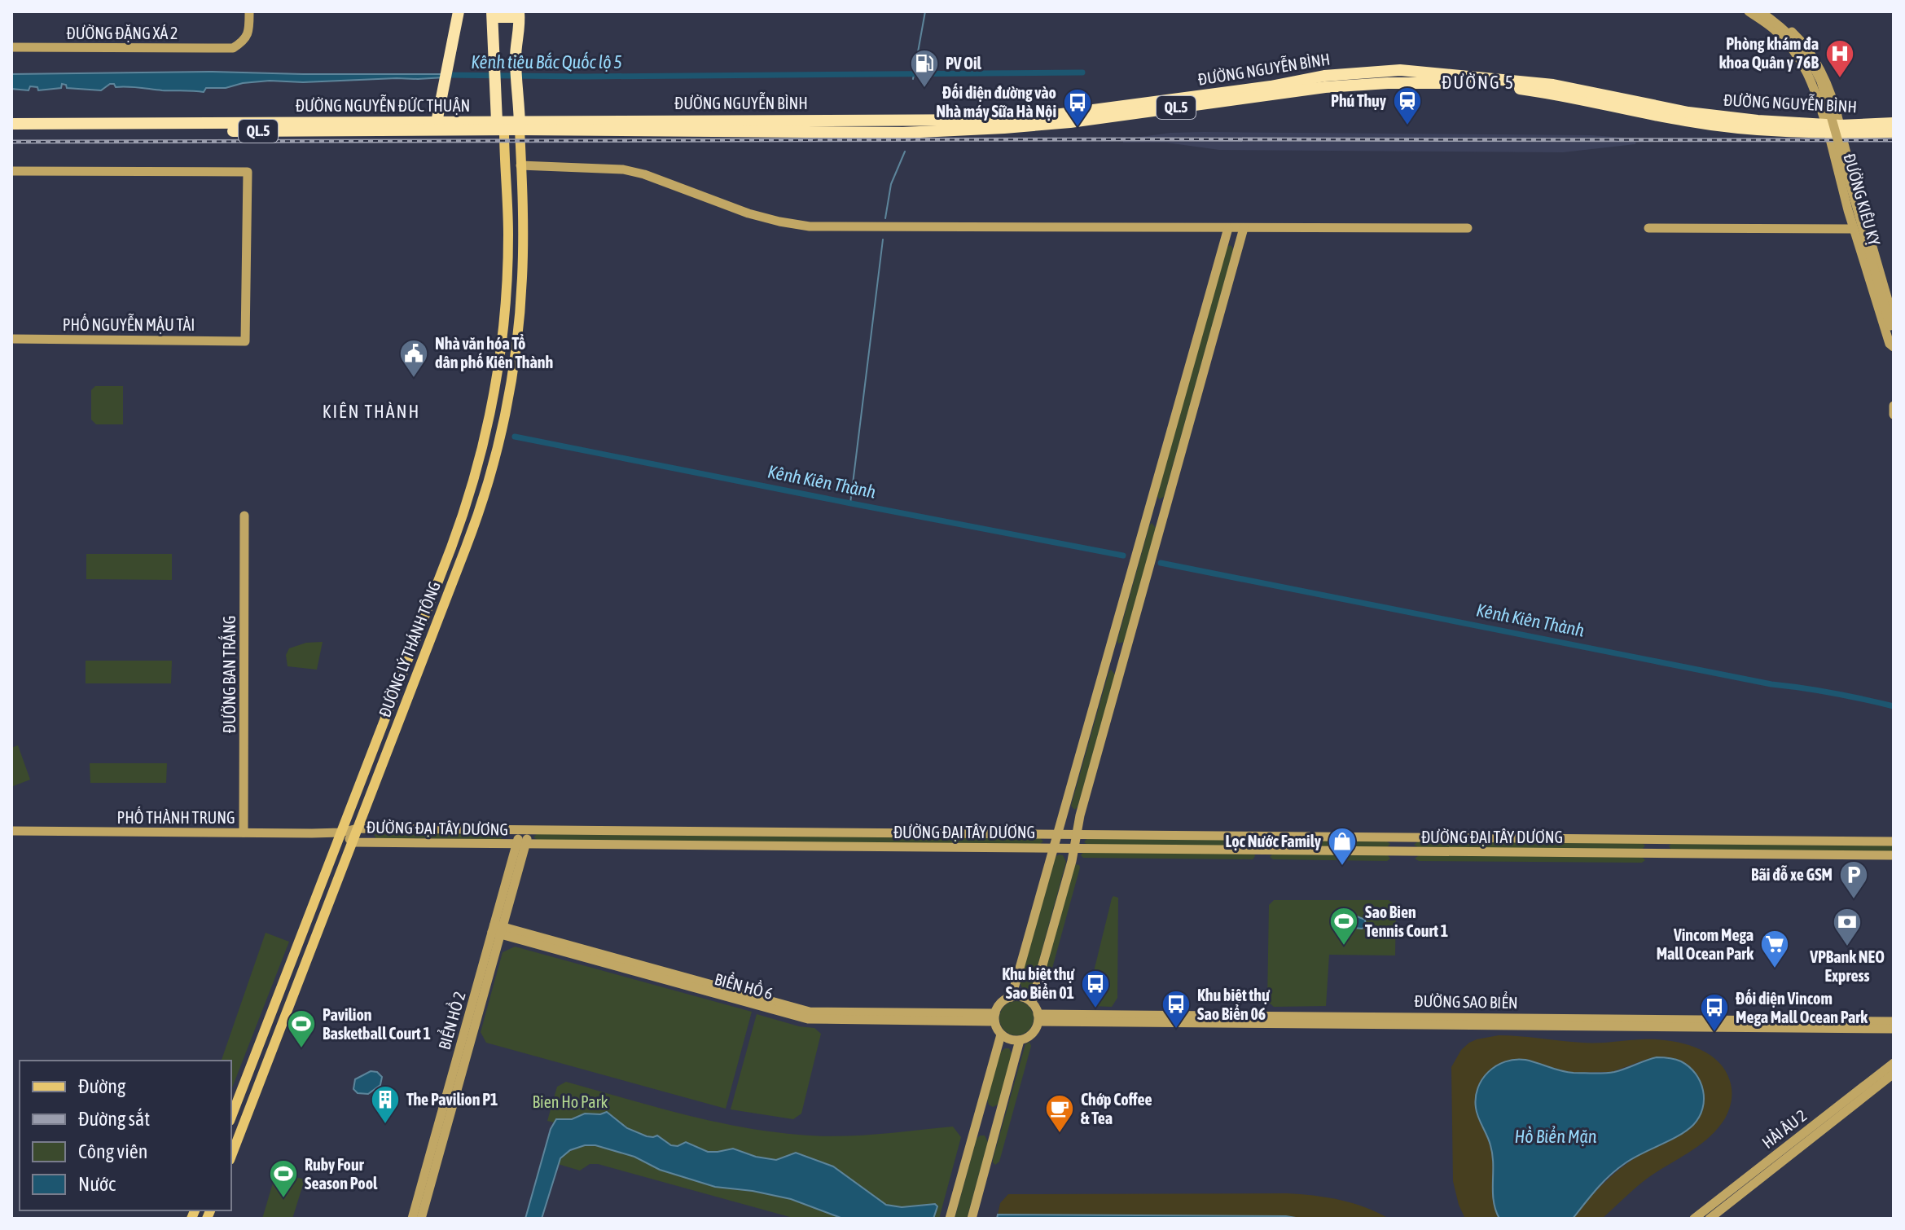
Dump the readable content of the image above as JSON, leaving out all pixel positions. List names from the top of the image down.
{
  "streets": {
    "highway": ["ĐƯỜNG NGUYỄN BÌNH", "ĐƯỜNG NGUYỄN ĐỨC THUẬN", "QL.5"],
    "main road": ["ĐƯỜNG LÝ THÁNH TÔNG"],
    "street": [
      "ĐƯỜNG ĐẶNG XÁ 2",
      "ĐƯỜNG KIÊU KỴ",
      "PHỐ NGUYỄN MẬU TÀI",
      "ĐƯỜNG BAN TRẮNG",
      "PHỐ THÀNH TRUNG",
      "ĐƯỜNG ĐẠI TÂY DƯƠNG",
      "BIỂN HỒ 6",
      "ĐƯỜNG SAO BIỂN",
      "BIỂN HỒ 2",
      "HẢI ÂU 2"
    ]
  },
  "crossings": [
    ["ĐƯỜNG NGUYỄN BÌNH", "ĐƯỜNG NGUYỄN ĐỨC THUẬN"],
    ["ĐƯỜNG NGUYỄN BÌNH", "ĐƯỜNG KIÊU KỴ"],
    ["ĐƯỜNG NGUYỄN BÌNH", "ĐƯỜNG LÝ THÁNH TÔNG"],
    ["ĐƯỜNG NGUYỄN ĐỨC THUẬN", "ĐƯỜNG LÝ THÁNH TÔNG"],
    ["ĐƯỜNG LÝ THÁNH TÔNG", "PHỐ THÀNH TRUNG"],
    ["ĐƯỜNG LÝ THÁNH TÔNG", "ĐƯỜNG ĐẠI TÂY DƯƠNG"],
    ["ĐƯỜNG BAN TRẮNG", "PHỐ THÀNH TRUNG"],
    ["PHỐ THÀNH TRUNG", "ĐƯỜNG ĐẠI TÂY DƯƠNG"],
    ["ĐƯỜNG ĐẠI TÂY DƯƠNG", "BIỂN HỒ 2"],
    ["BIỂN HỒ 6", "ĐƯỜNG SAO BIỂN"],
    ["BIỂN HỒ 6", "BIỂN HỒ 2"]
  ],
  "districts": ["ĐƯỜNG 5", "KIÊN THÀNH"],
  "water": ["Kênh tiêu Bắc Quốc lộ 5", "Kênh Kiên Thành", "Hồ Biển Mặn"],
  "parks": ["Bien Ho Park"],
  "places": {
    "hospital": ["Phòng khám đa khoa Quân y 76B"],
    "fuel station": ["PV Oil"],
    "station": ["Phú Thụy"],
    "bus stop": [
      "Đối diện đường vào Nhà máy Sữa Hà Nội",
      "Khu biệt thự Sao Biển 01",
      "Khu biệt thự Sao Biển 06",
      "Đối diện Vincom Mega Mall Ocean Park"
    ],
    "public building": ["Nhà văn hóa Tổ dân phố Kiên Thành"],
    "shop": ["Lọc Nước Family"],
    "parking": ["Bãi đỗ xe GSM"],
    "sports": ["Sao Bien Tennis Court 1", "Pavilion Basketball Court 1", "Ruby Four Season Pool"],
    "bank": ["VPBank NEO Express"],
    "supermarket": ["Vincom Mega Mall Ocean Park"],
    "building": ["The Pavilion P1"],
    "cafe": ["Chớp Coffee & Tea"]
  },
  "legend": [
    "Đường",
    "Đường sắt",
    "Công viên",
    "Nước"
  ]
}
